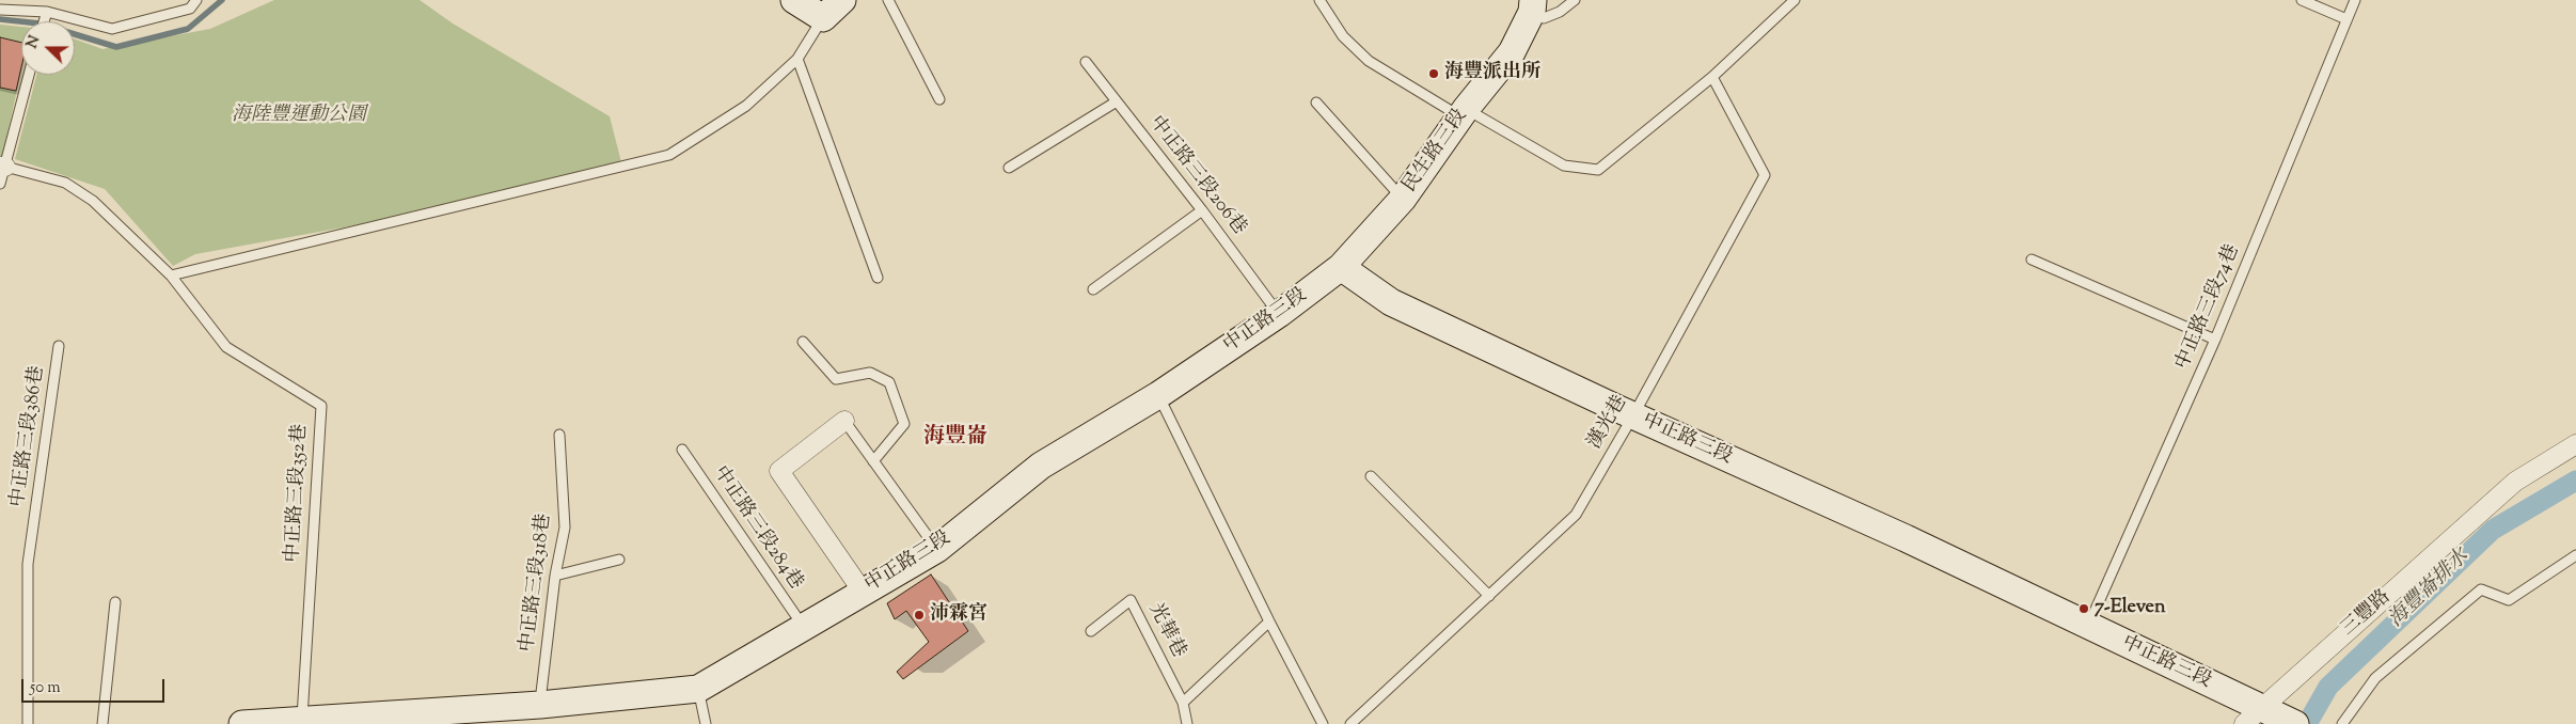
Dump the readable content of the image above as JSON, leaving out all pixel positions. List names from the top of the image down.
{
  "streets": {
    "street": ["民生路三段", "中正路三段", "三豐路"],
    "lane": [
      "中正路三段206巷",
      "中正路三段74巷",
      "漢光巷",
      "中正路三段386巷",
      "中正路三段352巷",
      "中正路三段284巷",
      "中正路三段318巷",
      "光華巷"
    ]
  },
  "crossings": [
    ["民生路三段", "中正路三段"],
    ["中正路三段206巷", "中正路三段"],
    ["中正路三段74巷", "中正路三段"],
    ["中正路三段", "漢光巷"],
    ["中正路三段", "中正路三段352巷"],
    ["中正路三段", "中正路三段284巷"],
    ["中正路三段", "中正路三段318巷"],
    ["中正路三段", "三豐路"]
  ],
  "districts": ["海豐崙"],
  "water": ["海豐崙排水"],
  "parks": ["海陸豐運動公園"],
  "places": ["海豐派出所", "7-Eleven", "沛霖宮"],
  "scale_bar": "50 m",
  "north": "left"
}
